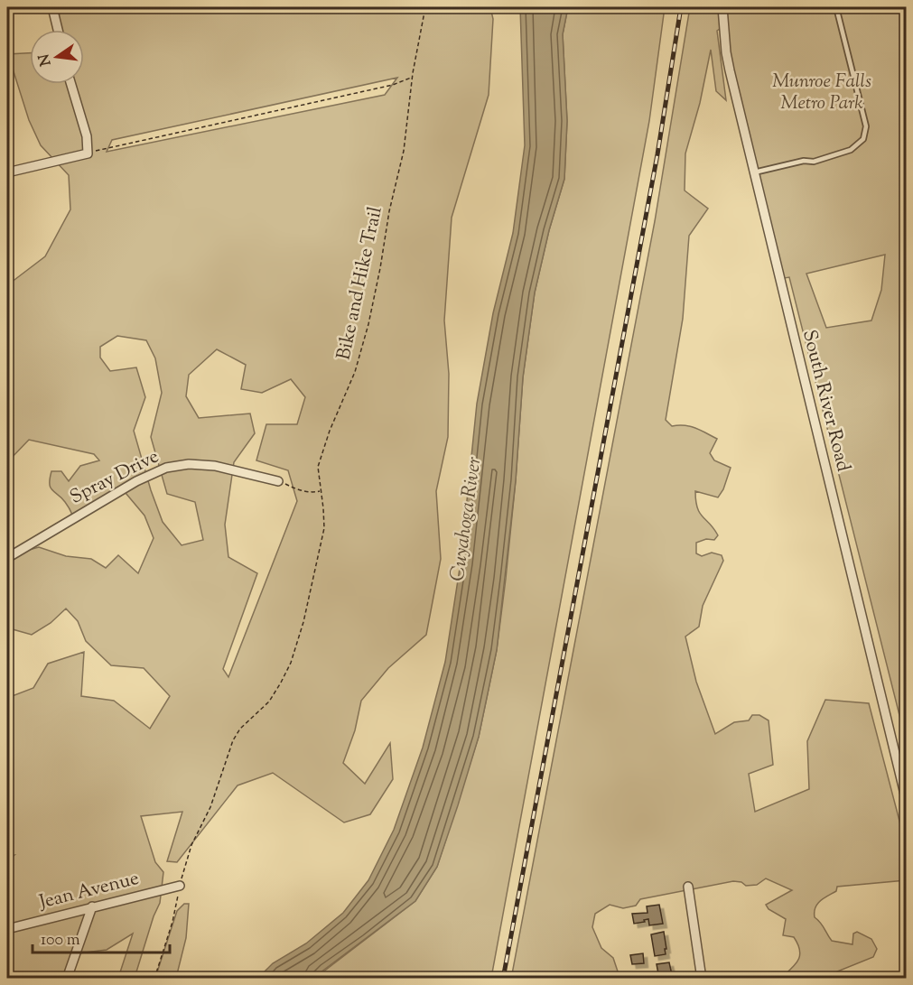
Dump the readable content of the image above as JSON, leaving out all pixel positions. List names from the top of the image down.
{
  "streets": {
    "street": ["South River Road", "Spray Drive", "Jean Avenue"],
    "path": ["Bike and Hike Trail"]
  },
  "crossings": [
    ["Bike and Hike Trail", "Jean Avenue"]
  ],
  "water": ["Cuyahoga River"],
  "parks": ["Munroe Falls Metro Park"],
  "scale_bar": "100 m",
  "north": "left"
}
